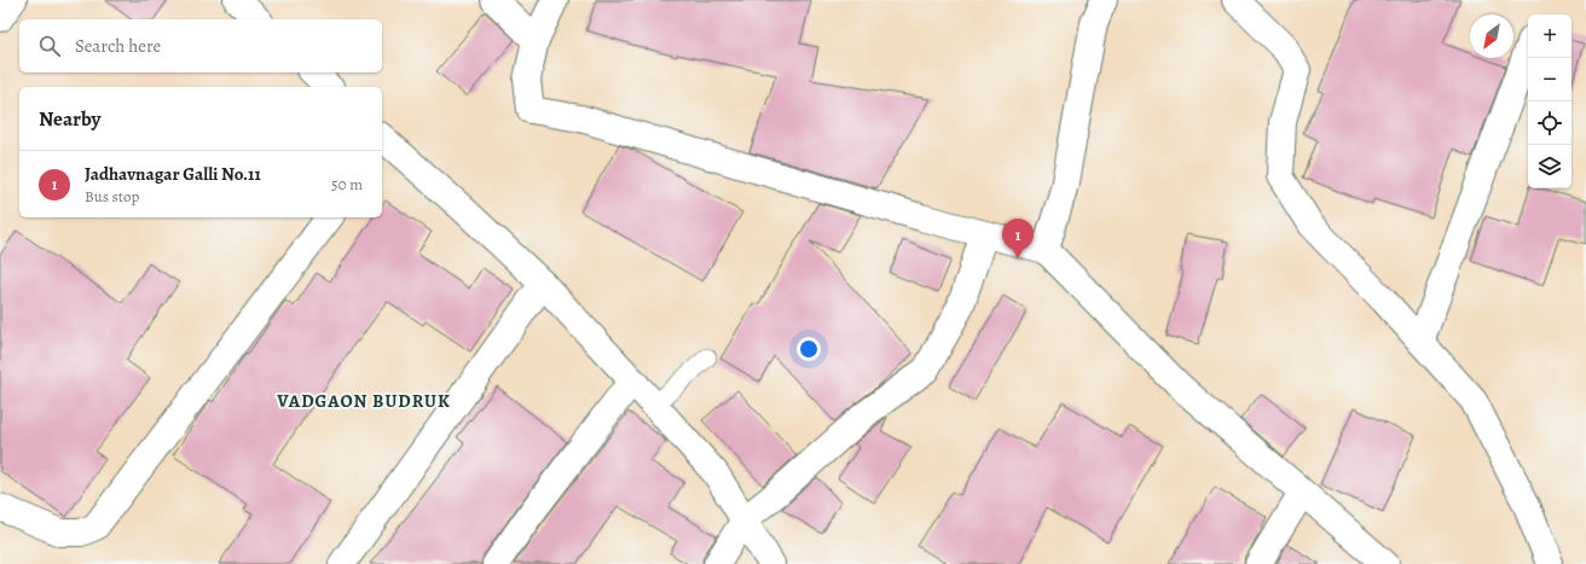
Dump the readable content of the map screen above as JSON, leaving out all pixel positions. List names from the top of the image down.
{
  "districts": ["VADGAON BUDRUK"],
  "north": "bottom left",
  "page": {
    "map_buttons": ["+", "−"],
    "search": "Search here",
    "heading": "Nearby",
    "list": [
      {
        "mark": "1",
        "name": "Jadhavnagar Galli No.11",
        "note": "Bus stop",
        "value": "50 m"
      }
    ],
    "pins": "1"
  }
}
